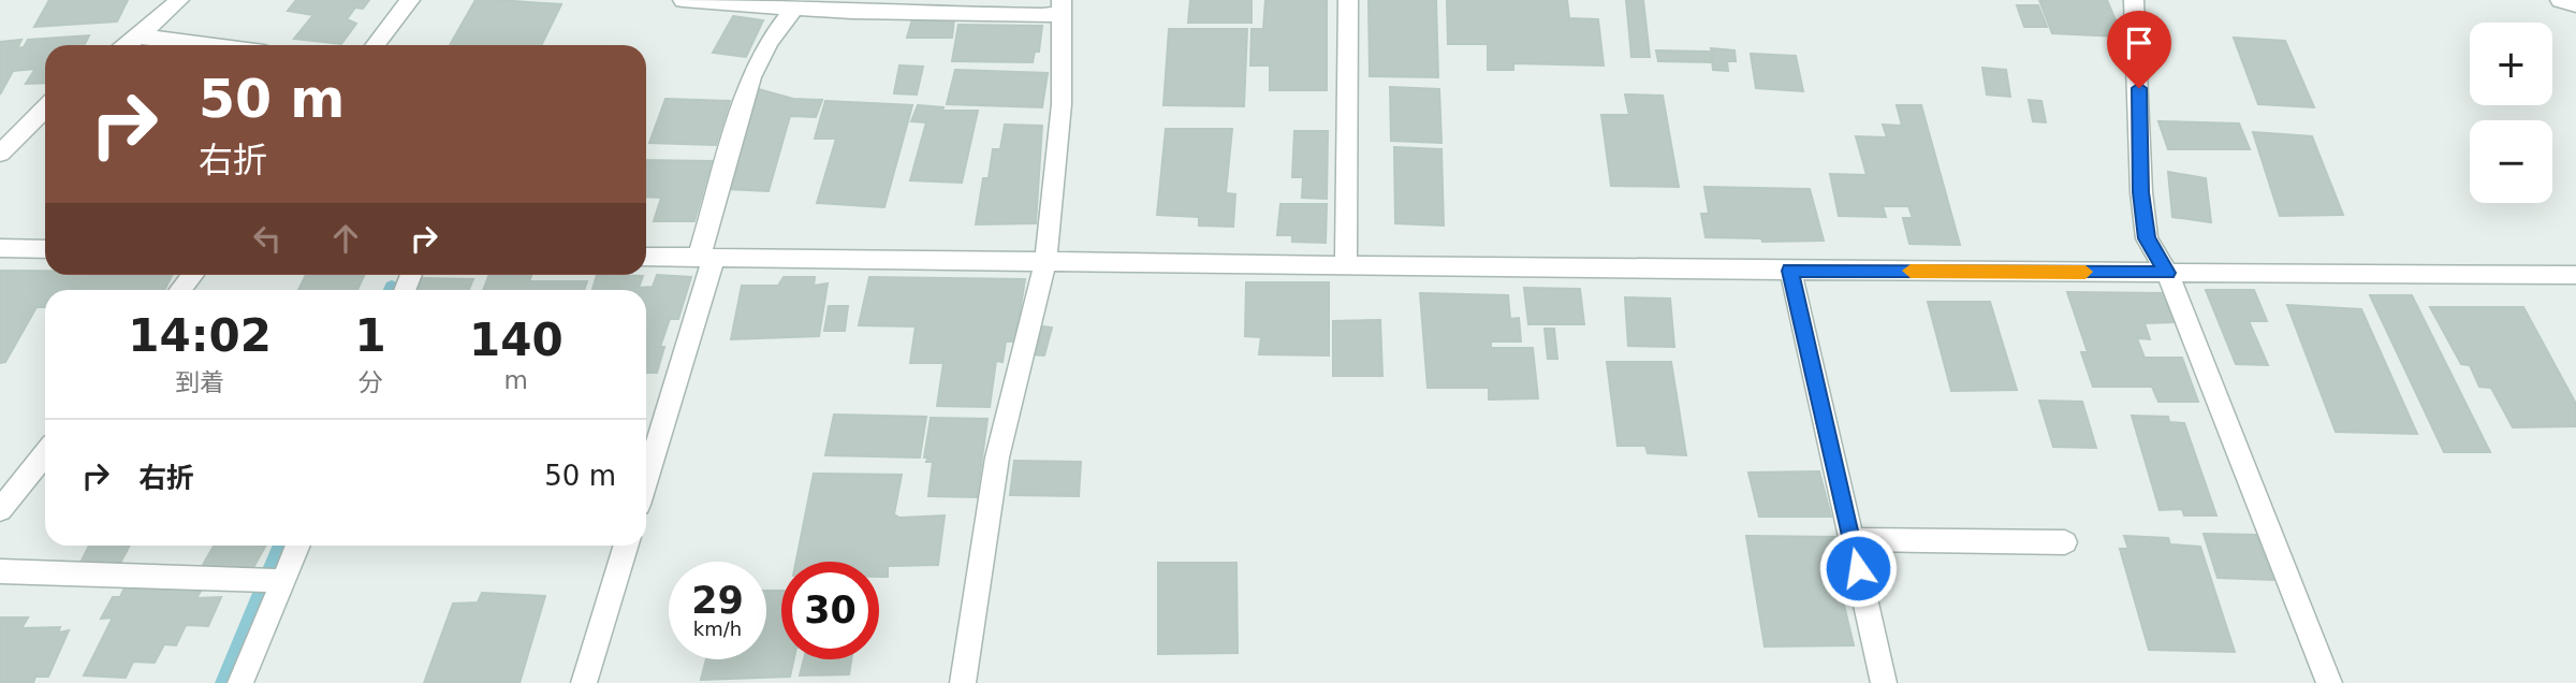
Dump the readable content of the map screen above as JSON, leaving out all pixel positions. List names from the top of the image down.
{
  "page": {
    "map_buttons": ["+", "−"],
    "turn": ["50 m", "右折"],
    "eta": [
      "14:02",
      "到着",
      "1",
      "分",
      "140",
      "m"
    ],
    "list": [
      {
        "name": "右折",
        "value": "50 m"
      }
    ],
    "speed": "29 km/h",
    "limit": "30"
  }
}
